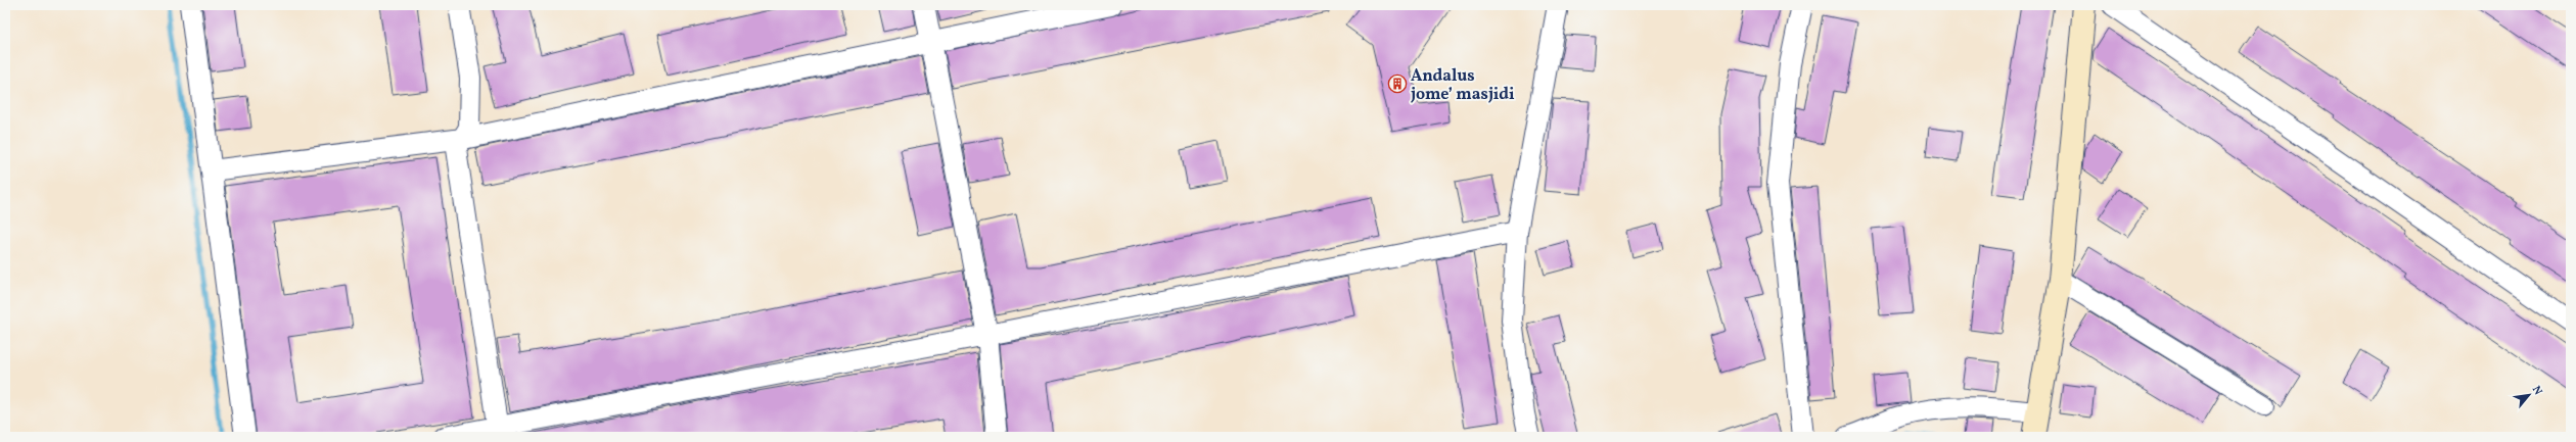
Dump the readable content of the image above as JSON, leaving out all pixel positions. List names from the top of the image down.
{
  "places": {
    "building": ["Andalus jome’ masjidi"]
  },
  "north": "top right"
}
